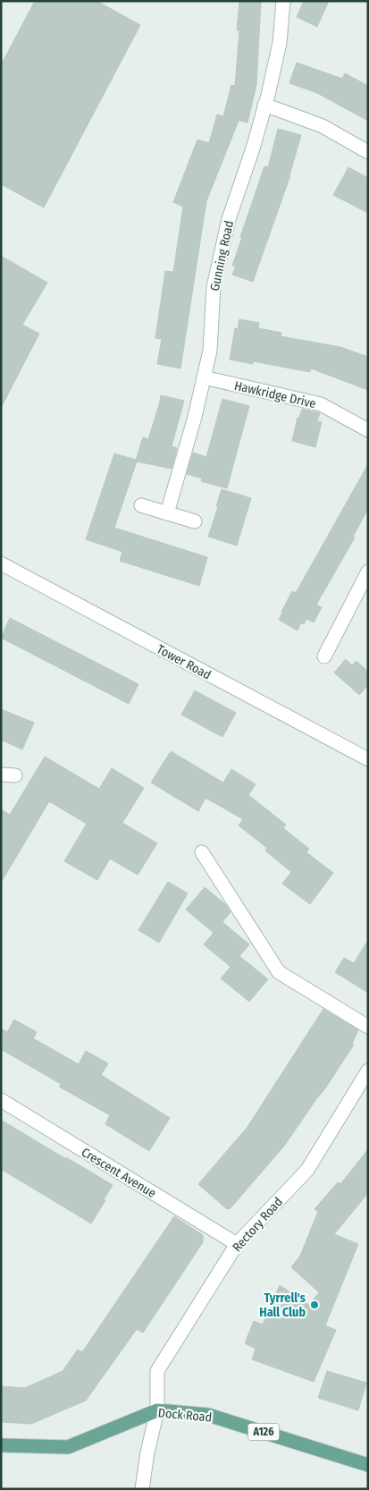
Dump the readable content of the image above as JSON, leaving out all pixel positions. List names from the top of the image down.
{
  "streets": {
    "main road": ["Dock Road", "A126"],
    "street": [
      "Gunning Road",
      "Hawkridge Drive",
      "Tower Road",
      "Crescent Avenue",
      "Rectory Road"
    ]
  },
  "crossings": [
    ["Gunning Road", "Hawkridge Drive"],
    ["Crescent Avenue", "Rectory Road"],
    ["Rectory Road", "Dock Road"]
  ],
  "places": ["Tyrrell's Hall Club"]
}
